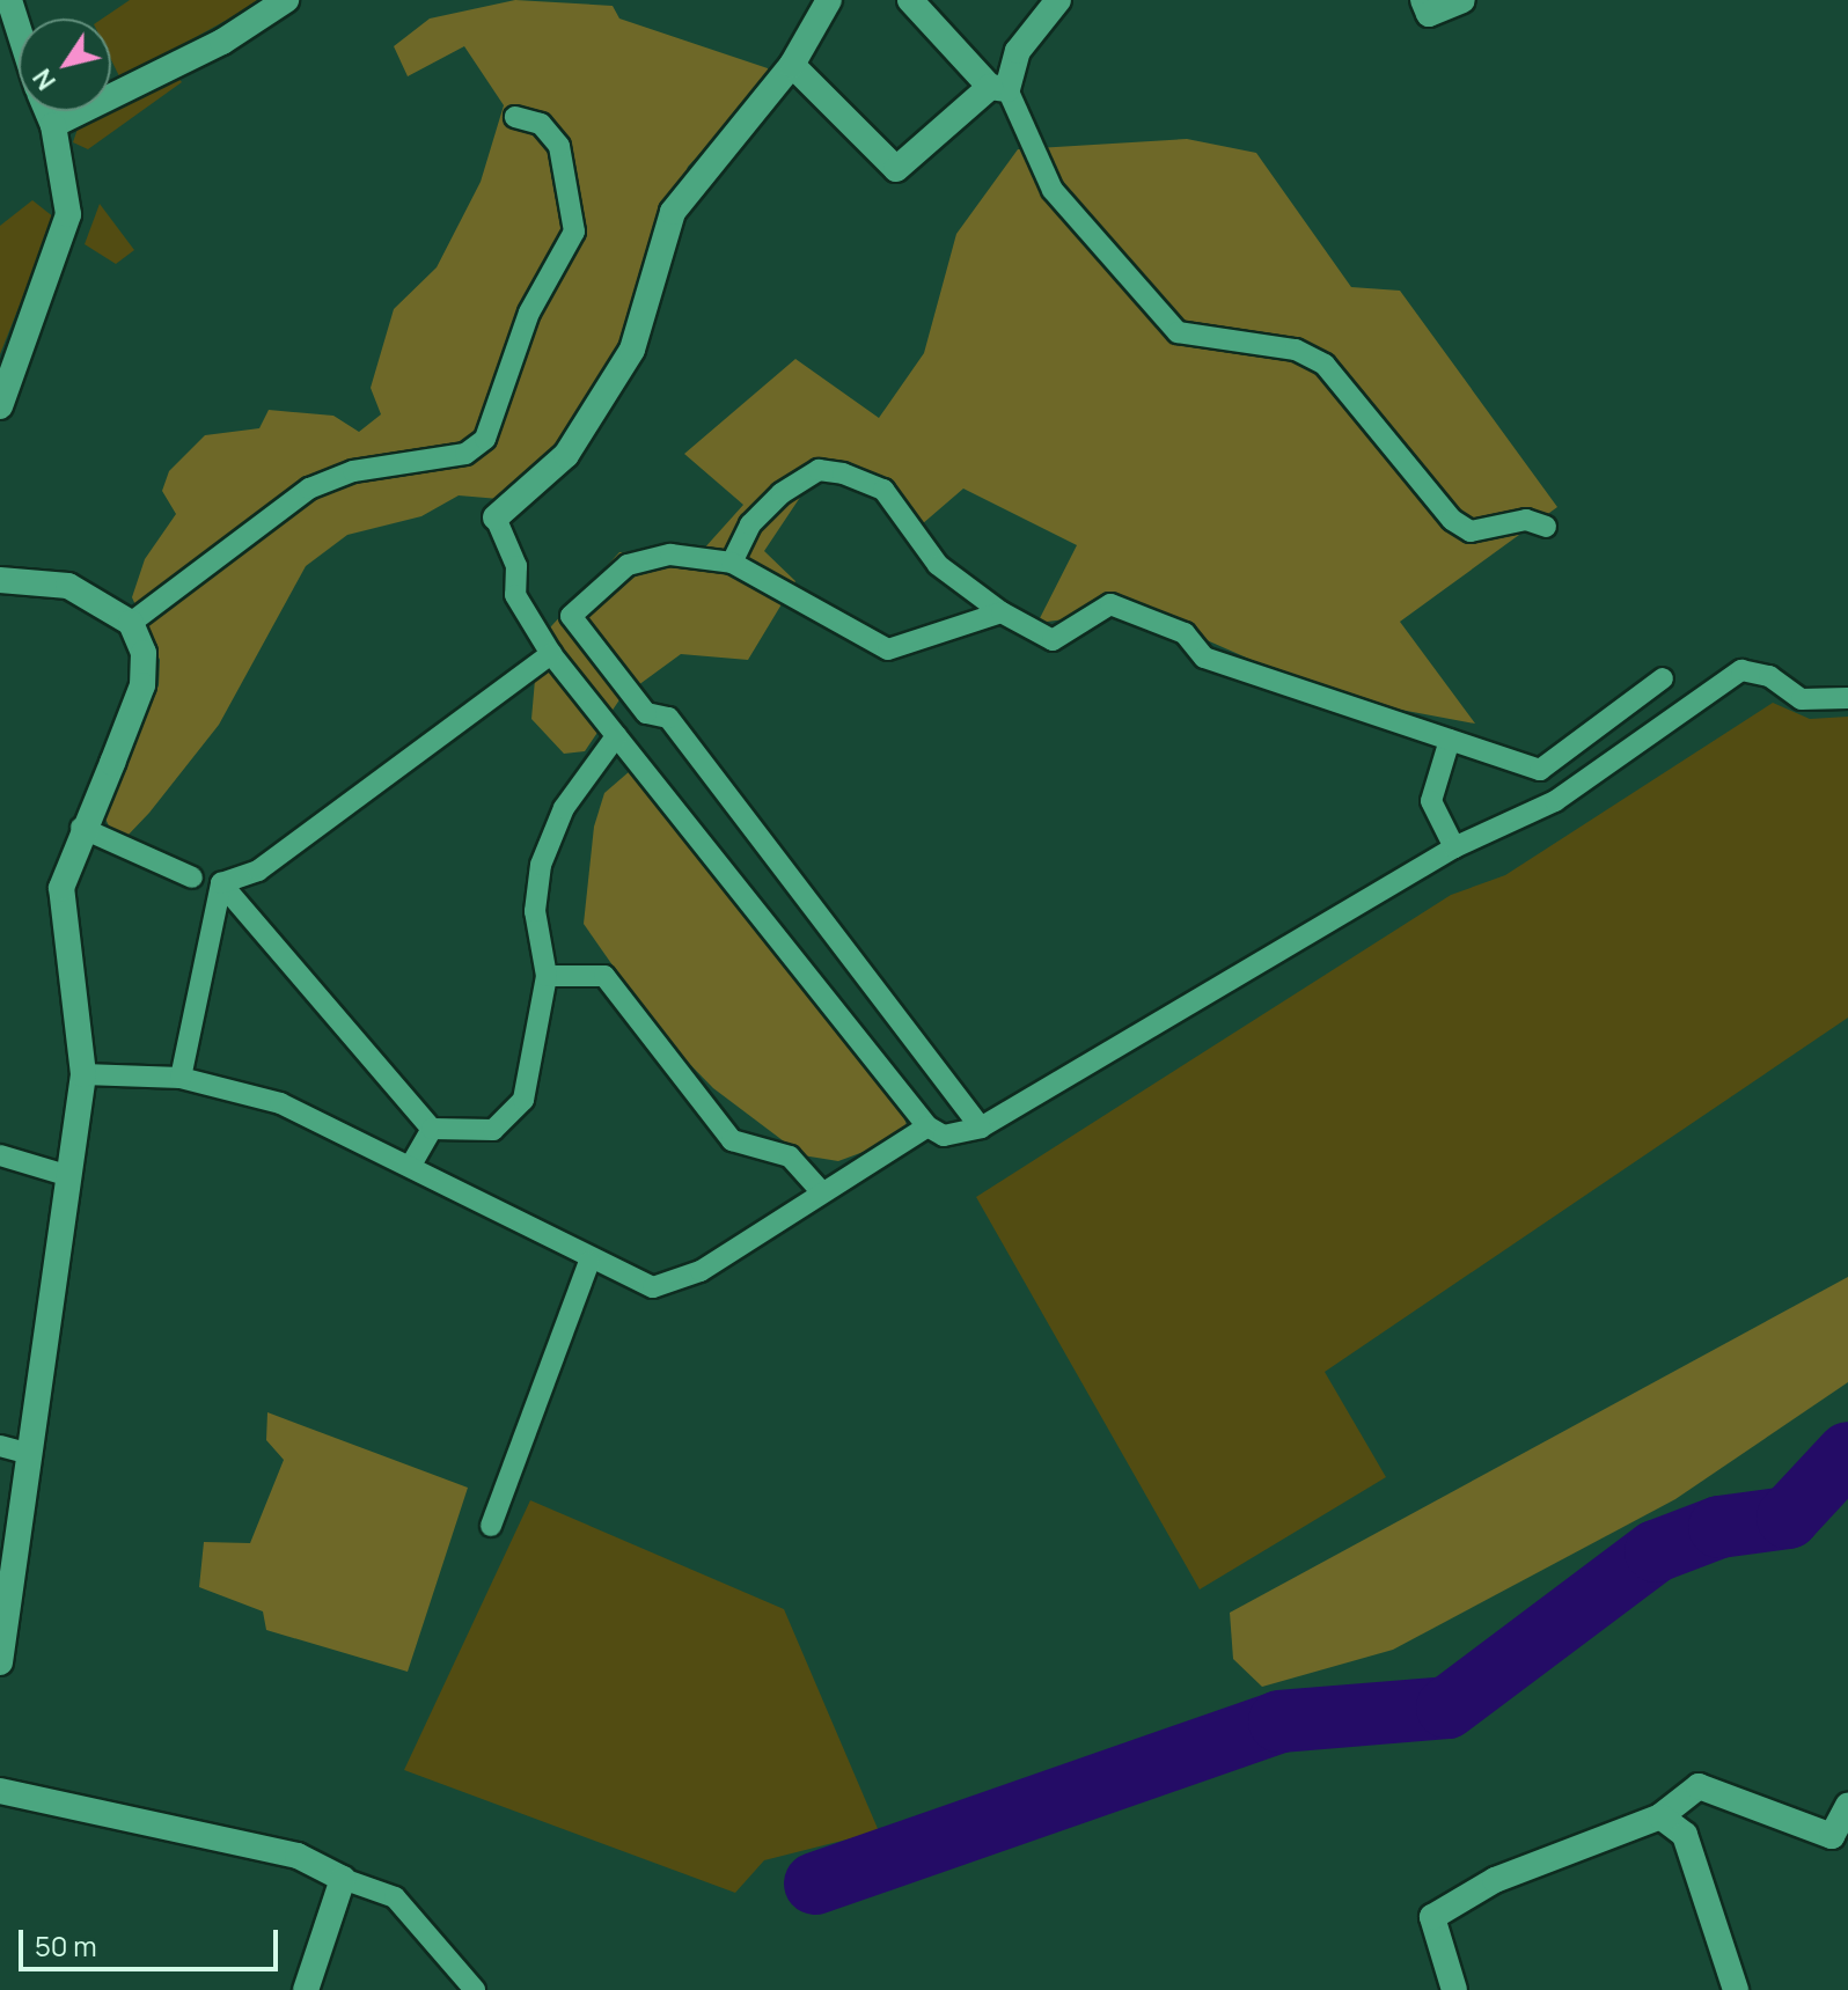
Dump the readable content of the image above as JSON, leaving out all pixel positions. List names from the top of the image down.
{
  "scale_bar": "50 m",
  "north": "bottom left"
}
